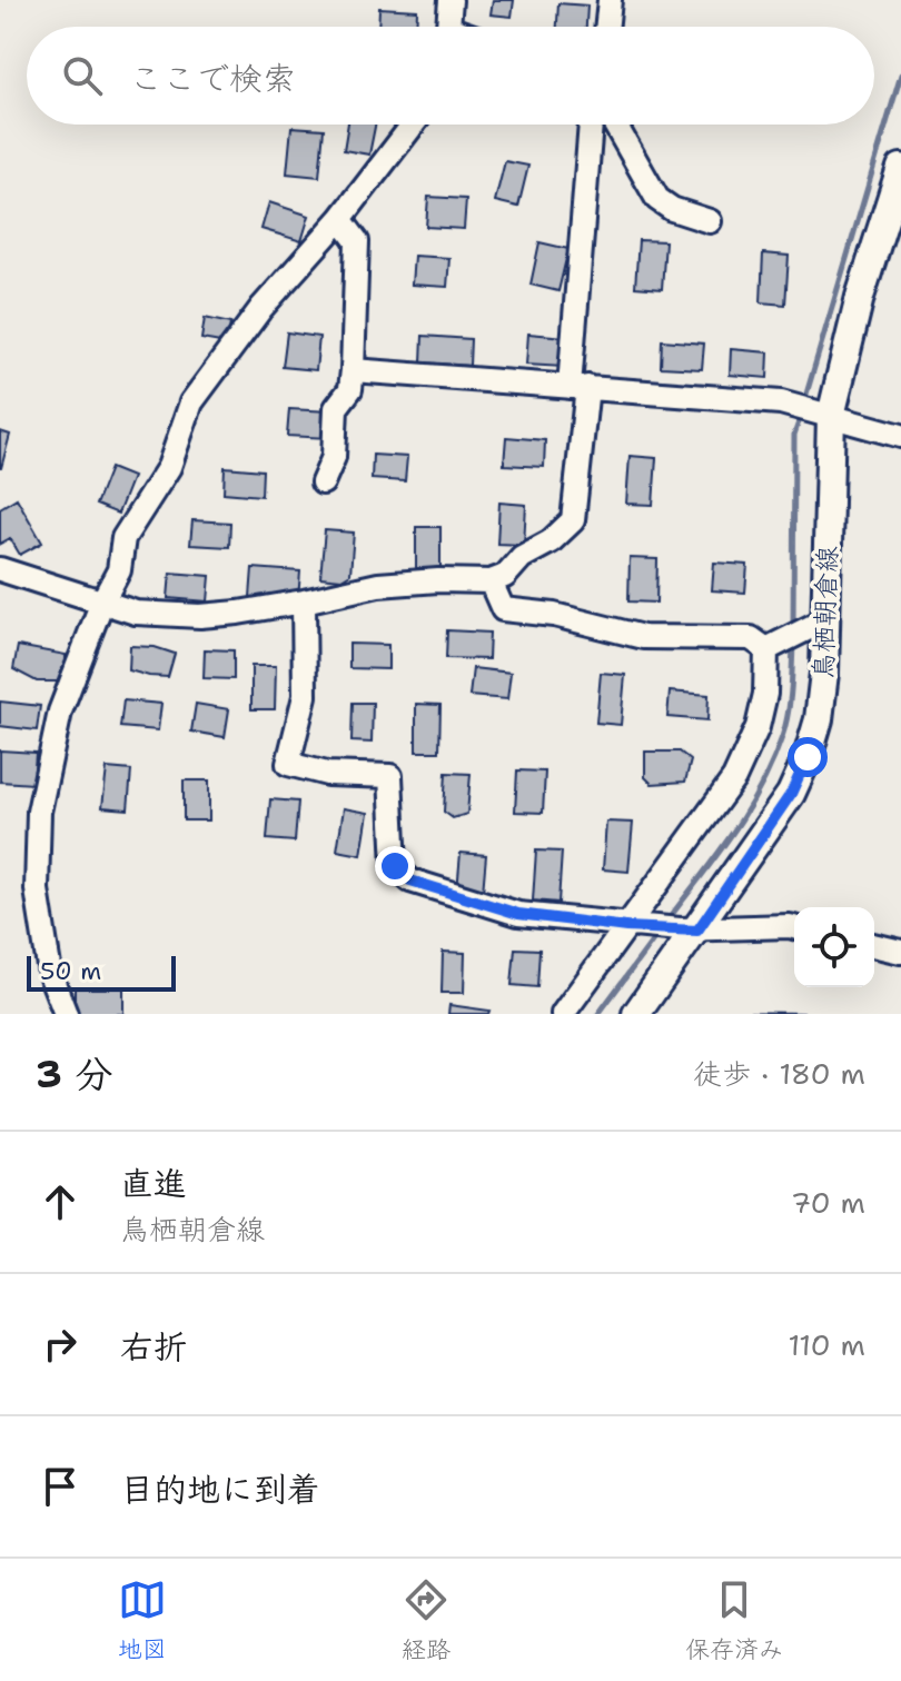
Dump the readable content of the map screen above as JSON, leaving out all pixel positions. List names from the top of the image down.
{
  "streets": {
    "main road": ["鳥栖朝倉線"]
  },
  "scale_bar": "50 m",
  "page": {
    "search": "ここで検索",
    "scale": "50 m",
    "heading": ["3 分", "徒歩 · 180 m"],
    "list": [
      ["直進", "鳥栖朝倉線", "70 m"],
      ["右折", "110 m"],
      "目的地に到着"
    ],
    "nav": ["地図", "経路", "保存済み"]
  }
}
